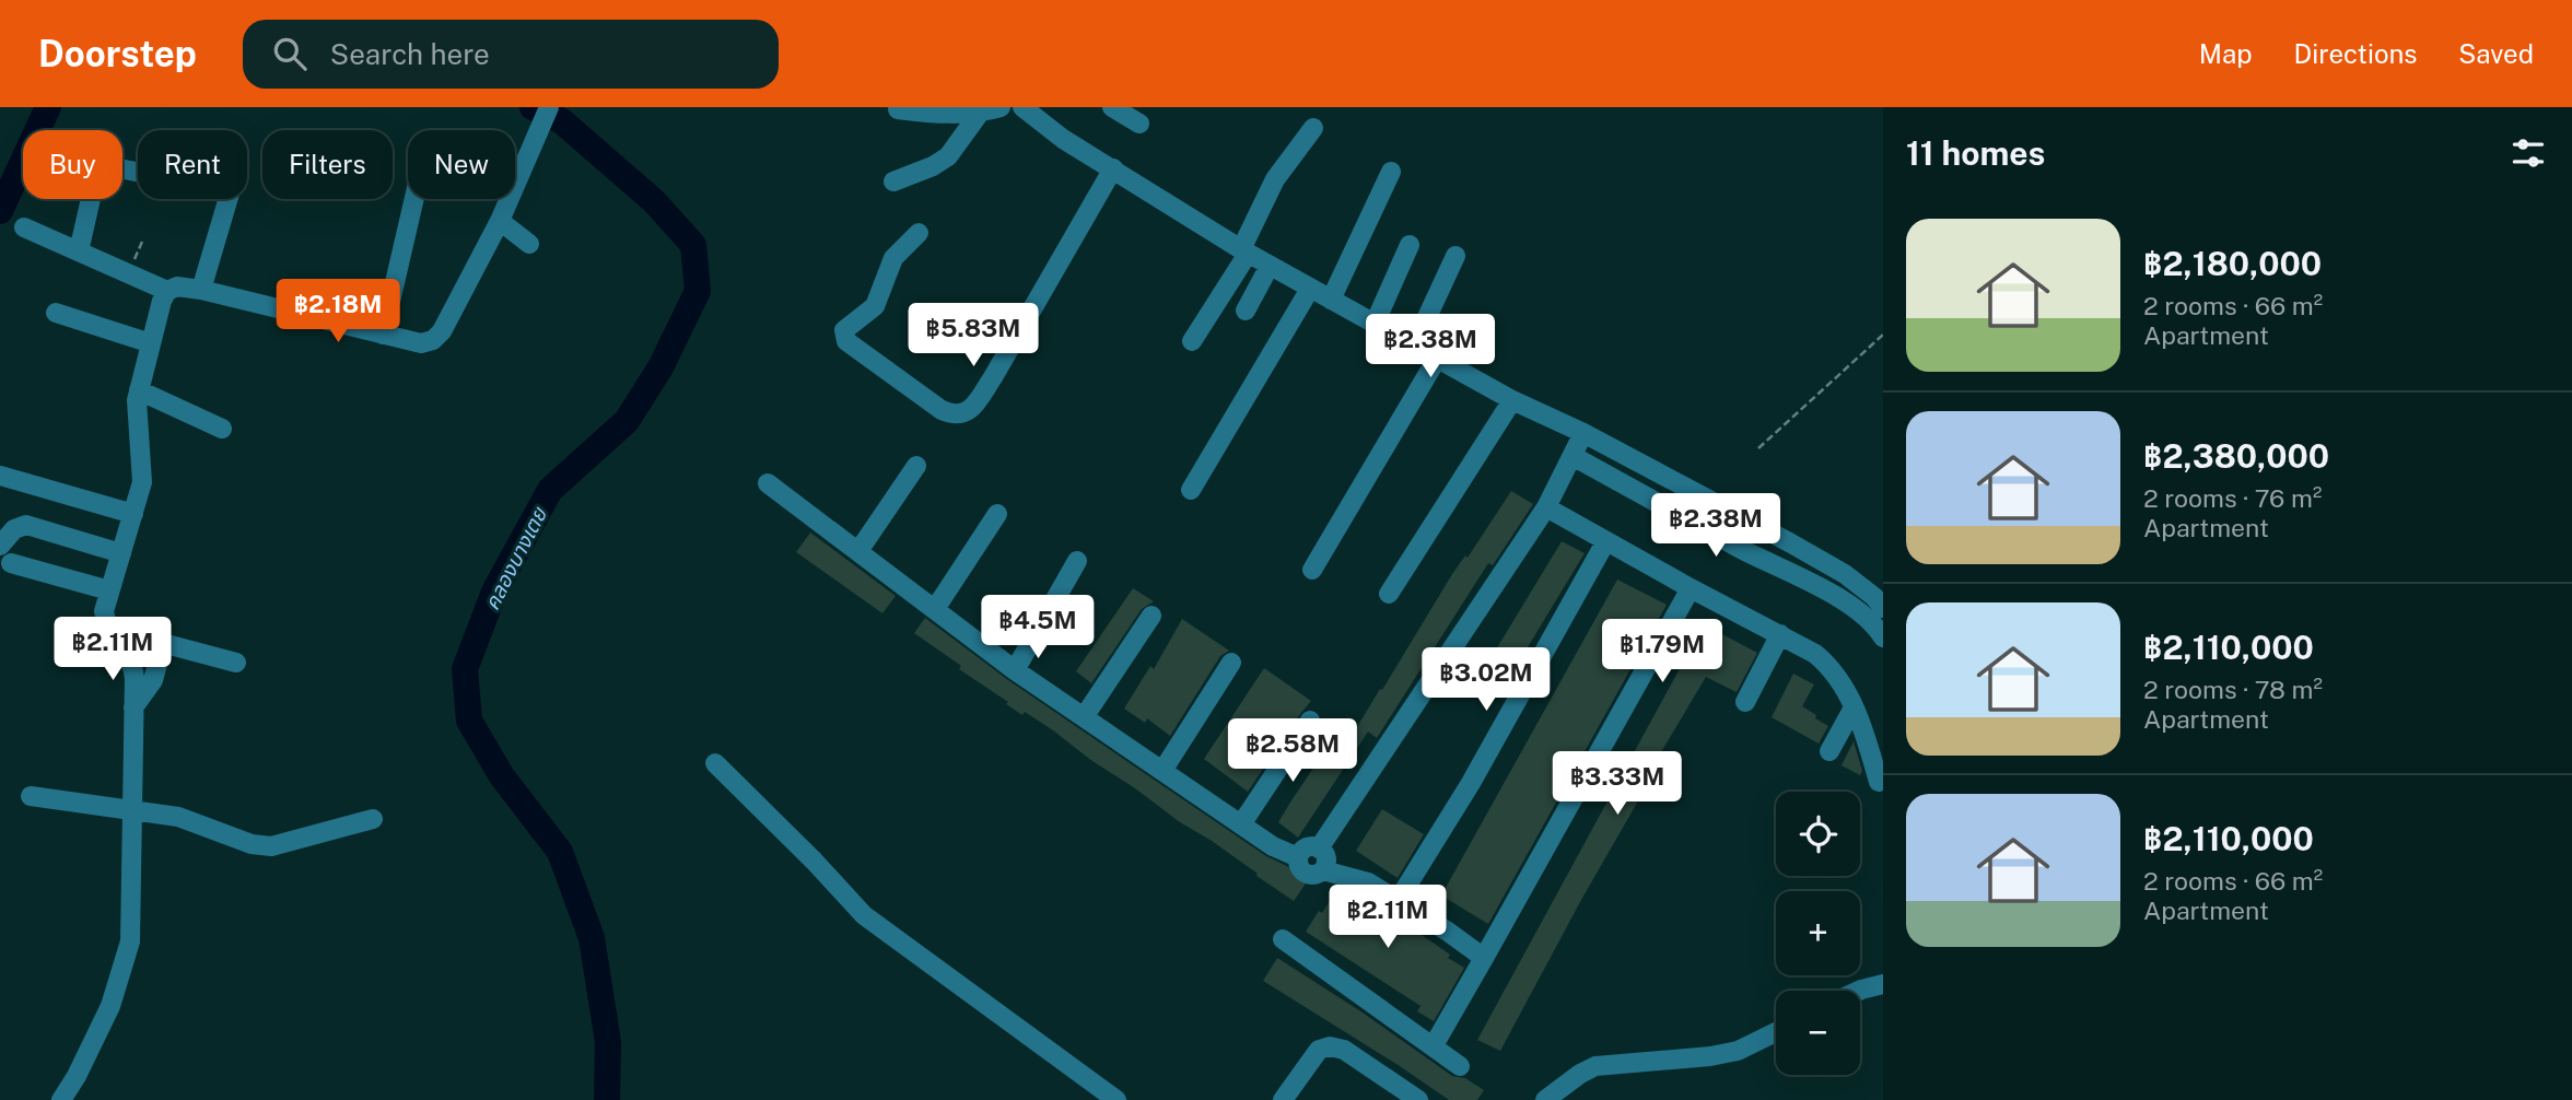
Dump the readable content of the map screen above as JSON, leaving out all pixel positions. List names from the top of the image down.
{
  "water": ["คลองบางเตย"],
  "page": {
    "header": "Doorstep",
    "search": "Search here",
    "nav": ["Map", "Directions", "Saved"],
    "heading": "11 homes",
    "chip": [
      "Buy",
      "Rent",
      "Filters",
      "New"
    ],
    "list": [
      {
        "name": "฿2,180,000",
        "note": "2 rooms · 66 m² · Apartment"
      },
      {
        "name": "฿2,380,000",
        "note": "2 rooms · 76 m² · Apartment"
      },
      {
        "name": "฿2,110,000",
        "note": "2 rooms · 78 m² · Apartment"
      },
      {
        "name": "฿2,110,000",
        "note": "2 rooms · 66 m² · Apartment"
      }
    ],
    "price": [
      "฿2.18M",
      "฿5.83M",
      "฿2.38M",
      "฿2.38M",
      "฿4.5M",
      "฿2.11M",
      "฿1.79M",
      "฿3.02M",
      "฿2.58M",
      "฿3.33M",
      "฿2.11M"
    ],
    "map_buttons": ["+", "−"]
  }
}
